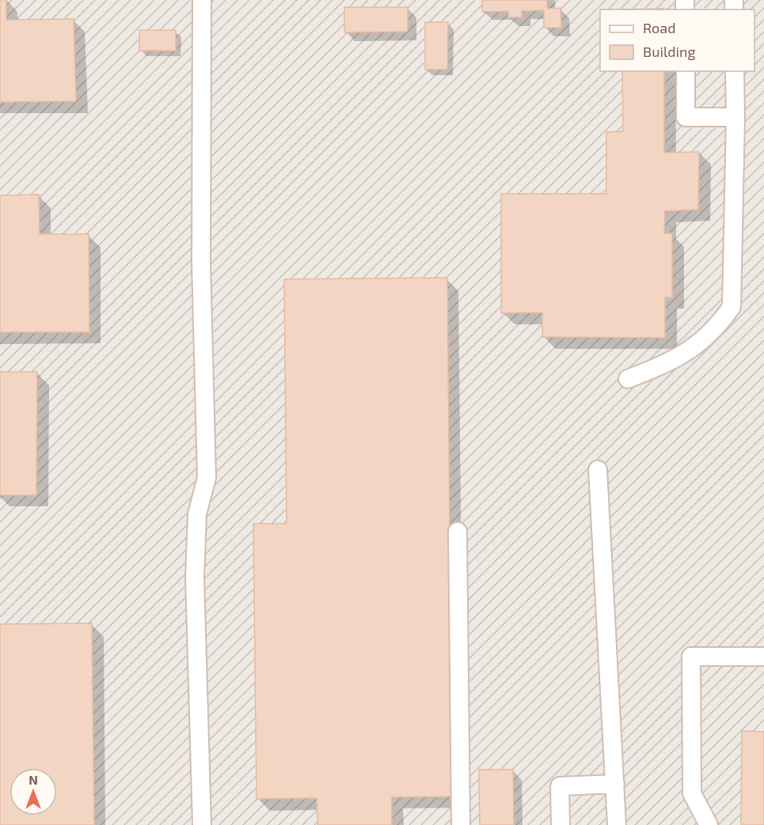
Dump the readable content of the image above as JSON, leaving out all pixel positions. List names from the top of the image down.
{
  "legend": ["Road", "Building"],
  "north": "top"
}
